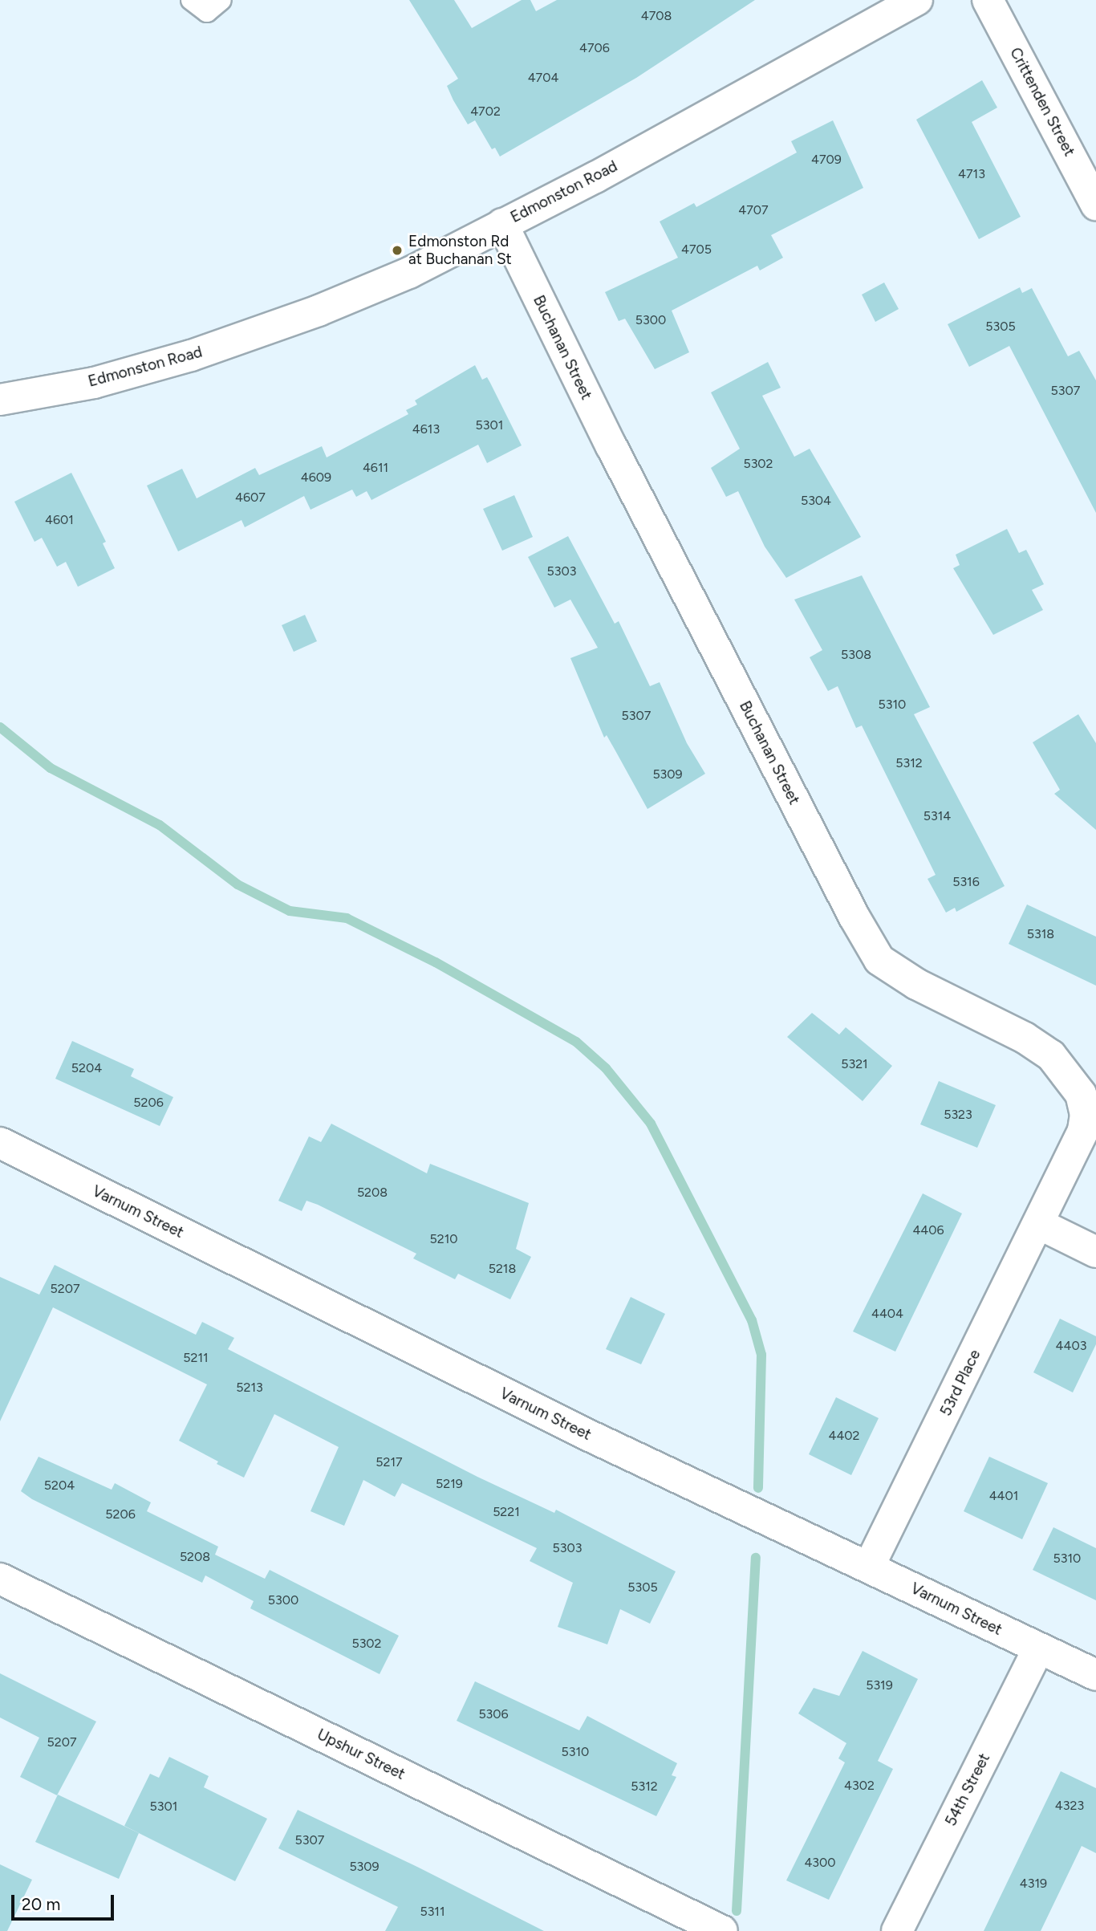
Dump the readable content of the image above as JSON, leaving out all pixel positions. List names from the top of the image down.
{
  "streets": {
    "street": [
      "Crittenden Street",
      "Edmonston Road",
      "Buchanan Street",
      "Varnum Street",
      "53rd Place",
      "Upshur Street",
      "54th Street"
    ]
  },
  "crossings": [
    ["Edmonston Road", "Buchanan Street"],
    ["Buchanan Street", "53rd Place"],
    ["Varnum Street", "53rd Place"],
    ["Varnum Street", "54th Street"]
  ],
  "places": ["Edmonston Rd at Buchanan St"],
  "house_numbers": [
    "4708",
    "4706",
    "4704",
    "4702",
    "4709",
    "4713",
    "4707",
    "4705",
    "5300",
    "5305",
    "5307",
    "5301",
    "4613",
    "5302",
    "4611",
    "4609",
    "4607",
    "5304",
    "4601",
    "5303",
    "5308",
    "5310",
    "5307",
    "5312",
    "5309",
    "5314",
    "5316",
    "5318",
    "5321",
    "5204",
    "5206",
    "5323",
    "5208",
    "4406",
    "5210",
    "5218",
    "5207",
    "4404",
    "4403",
    "5211",
    "5213",
    "4402",
    "5217",
    "5219",
    "5204",
    "4401",
    "5221",
    "5206",
    "5303",
    "5208",
    "5310",
    "5305",
    "5300",
    "5302",
    "5319",
    "5306",
    "5207",
    "5310",
    "4302",
    "5312",
    "4323",
    "5301",
    "5307",
    "4300",
    "5309",
    "4319",
    "5311"
  ],
  "scale_bar": "20 m"
}
